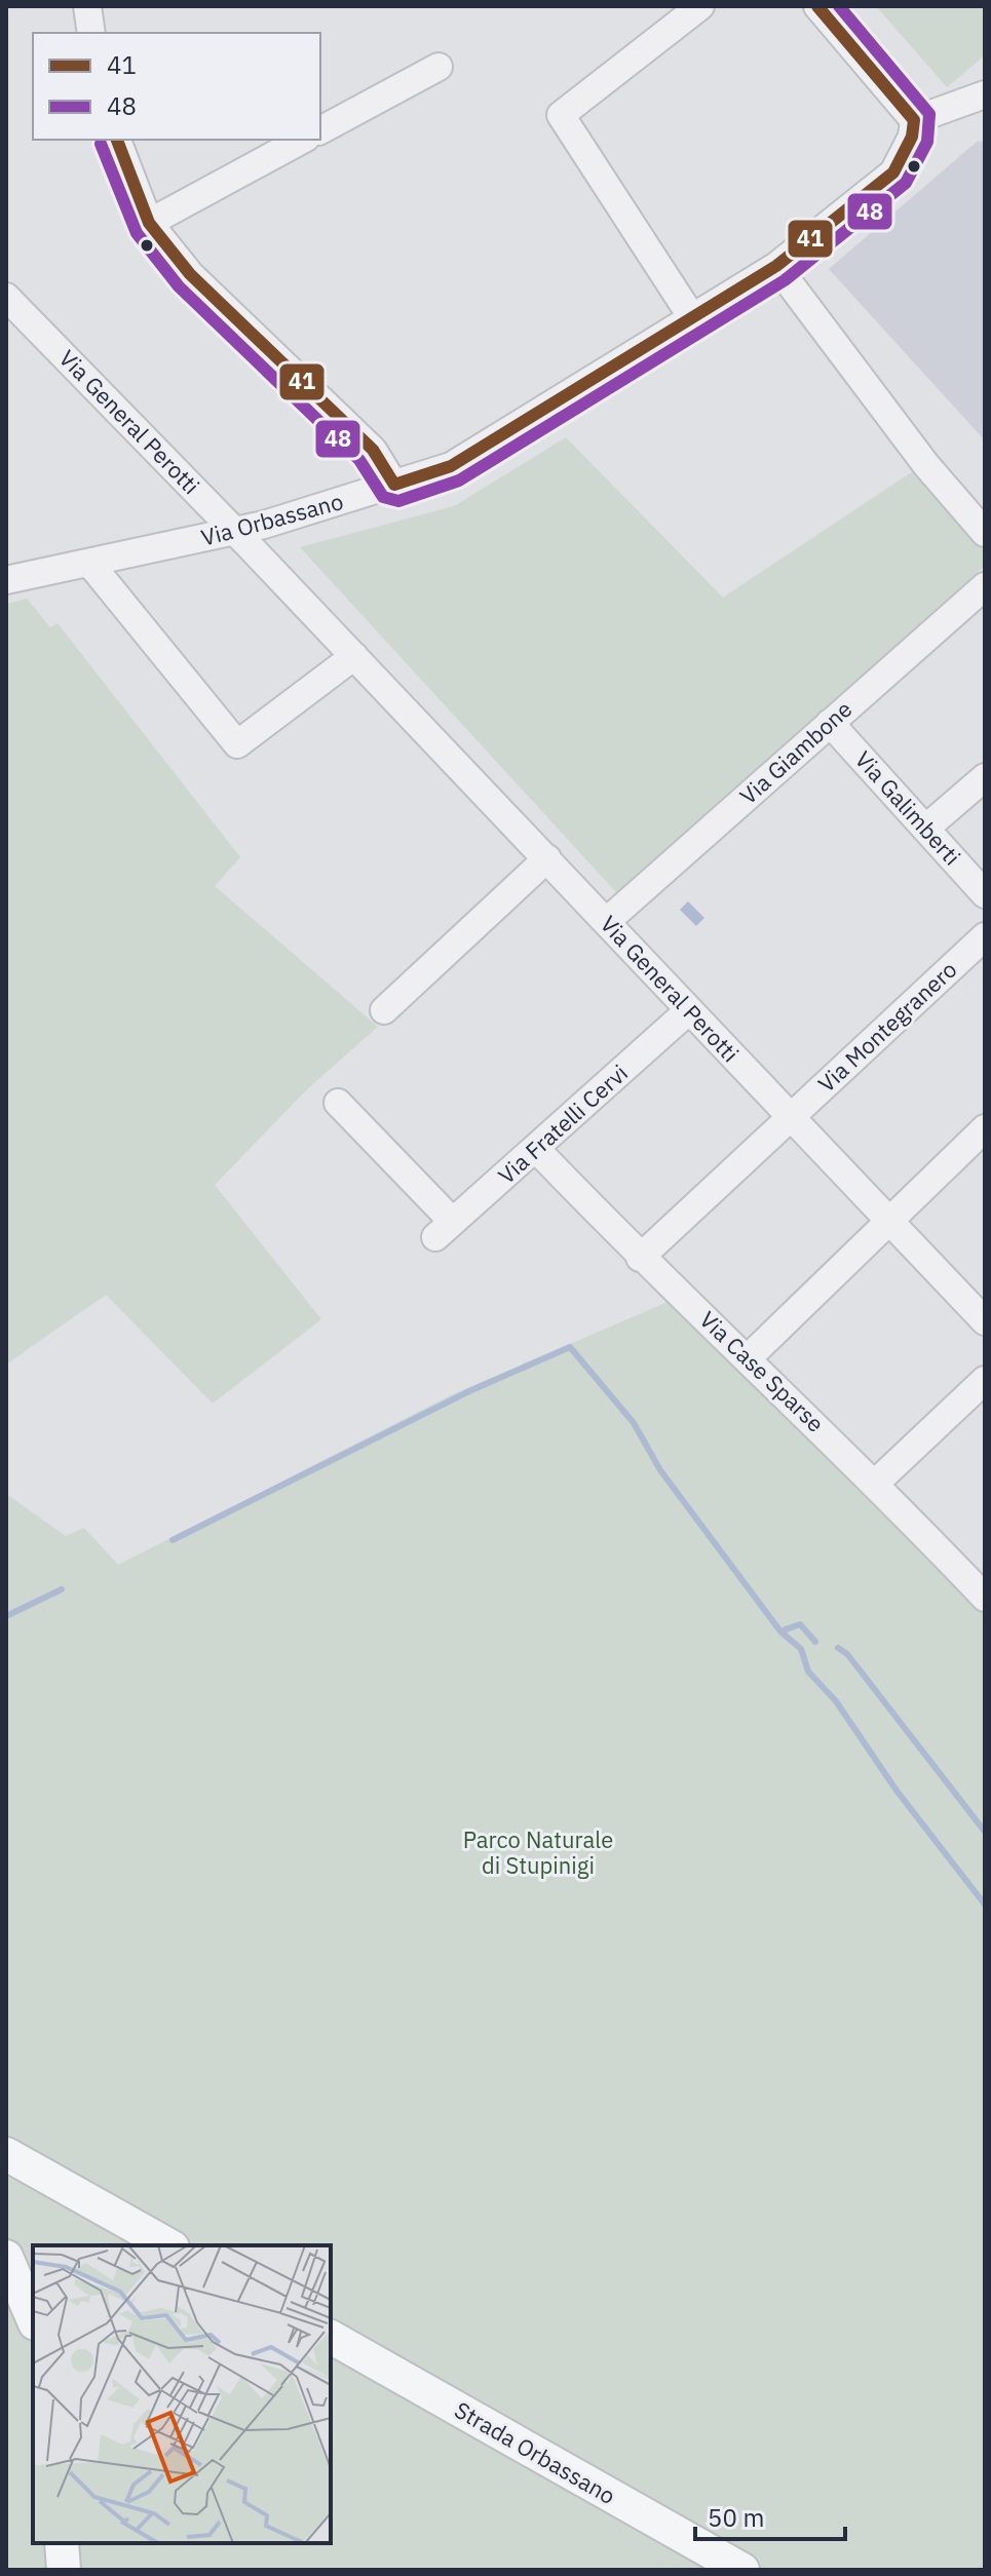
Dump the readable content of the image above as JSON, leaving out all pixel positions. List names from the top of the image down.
{
  "streets": {
    "main road": ["Strada Orbassano"],
    "street": [
      "Via General Perotti",
      "Via Orbassano",
      "Via Giambone",
      "Via Galimberti",
      "Via Montegranero",
      "Via Fratelli Cervi",
      "Via Case Sparse"
    ]
  },
  "crossings": [
    ["Via General Perotti", "Via Orbassano"],
    ["Via General Perotti", "Via Giambone"],
    ["Via General Perotti", "Via Montegranero"],
    ["Via General Perotti", "Via Fratelli Cervi"],
    ["Via Giambone", "Via Galimberti"],
    ["Via Montegranero", "Via Case Sparse"],
    ["Via Fratelli Cervi", "Via Case Sparse"]
  ],
  "parks": ["Parco Naturale di Stupinigi"],
  "lines": ["transit line 41", "transit line 48"],
  "legend": ["41", "48"],
  "scale_bar": "50 m"
}
